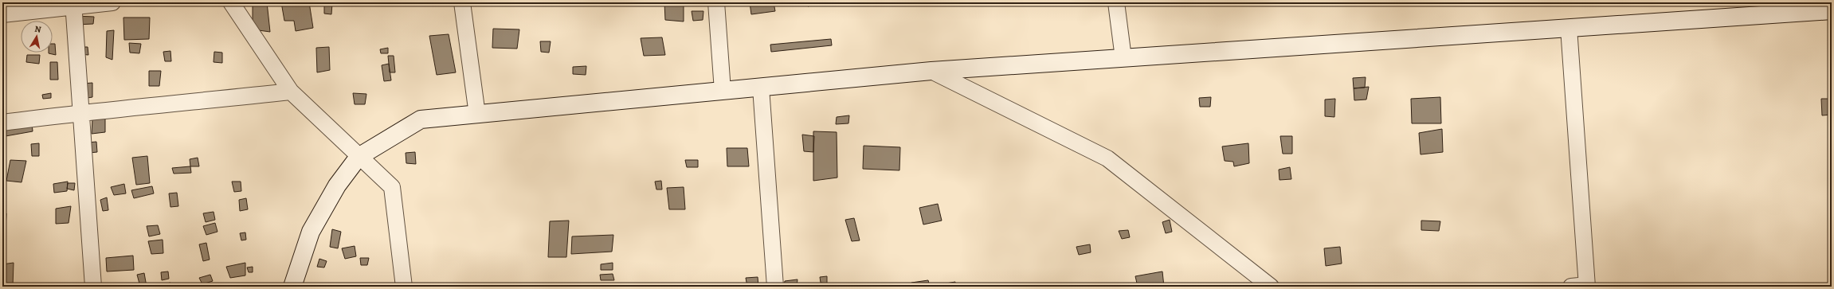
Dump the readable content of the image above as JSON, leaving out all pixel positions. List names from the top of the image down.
{
  "north": "top"
}
